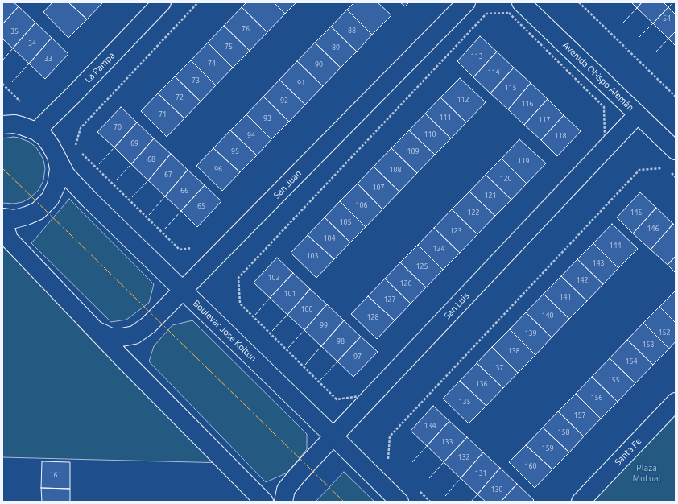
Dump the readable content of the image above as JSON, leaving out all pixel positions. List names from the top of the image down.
{
  "streets": {
    "street": [
      "La Pampa",
      "Avenida Obispo Alemán",
      "San Juan",
      "San Luis",
      "Boulevar José Koltun",
      "Santa Fe"
    ]
  },
  "crossings": [
    ["La Pampa", "Boulevar José Koltun"],
    ["Avenida Obispo Alemán", "San Luis"],
    ["San Juan", "Boulevar José Koltun"],
    ["San Luis", "Boulevar José Koltun"]
  ],
  "parks": ["Plaza Mutual"],
  "house_numbers": [
    "54",
    "76",
    "88",
    "35",
    "34",
    "75",
    "89",
    "113",
    "33",
    "74",
    "90",
    "114",
    "73",
    "91",
    "115",
    "72",
    "112",
    "92",
    "116",
    "71",
    "111",
    "93",
    "117",
    "70",
    "110",
    "94",
    "118",
    "69",
    "95",
    "109",
    "68",
    "119",
    "96",
    "108",
    "67",
    "120",
    "107",
    "66",
    "121",
    "106",
    "65",
    "122",
    "145",
    "105",
    "146",
    "123",
    "104",
    "144",
    "124",
    "103",
    "143",
    "125",
    "102",
    "142",
    "126",
    "101",
    "141",
    "127",
    "100",
    "140",
    "128",
    "99",
    "152",
    "139",
    "98",
    "153",
    "138",
    "97",
    "154",
    "137",
    "155",
    "136",
    "156",
    "135",
    "157",
    "134",
    "158",
    "133",
    "159",
    "132",
    "160",
    "131",
    "161",
    "130"
  ]
}
